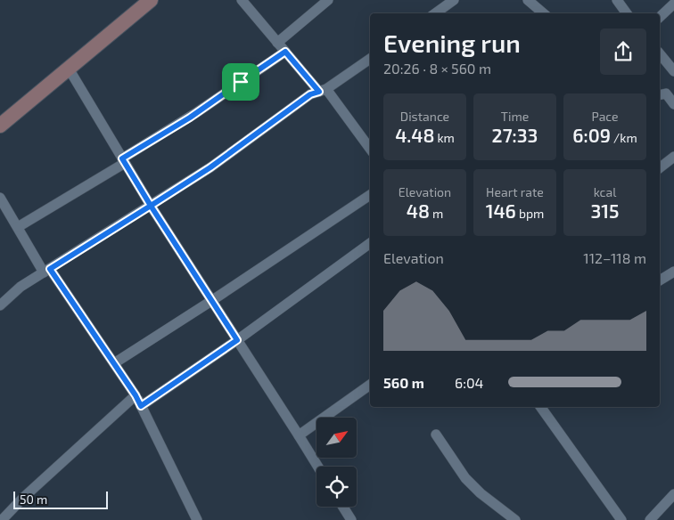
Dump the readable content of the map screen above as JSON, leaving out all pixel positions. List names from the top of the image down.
{
  "scale_bar": "50 m",
  "north": "top right",
  "page": {
    "heading": ["Evening run", "20:26 · 8 × 560 m"],
    "stats": [
      ["Distance", "4.48 km"],
      ["Time", "27:33"],
      ["Pace", "6:09 /km"],
      ["Elevation", "48 m"],
      ["Heart rate", "146 bpm"],
      ["kcal", "315"]
    ],
    "chart": ["Elevation", "112–118 m"],
    "list": [
      {
        "name": "560 m",
        "note": "6:04"
      }
    ],
    "scale": "50 m"
  }
}
